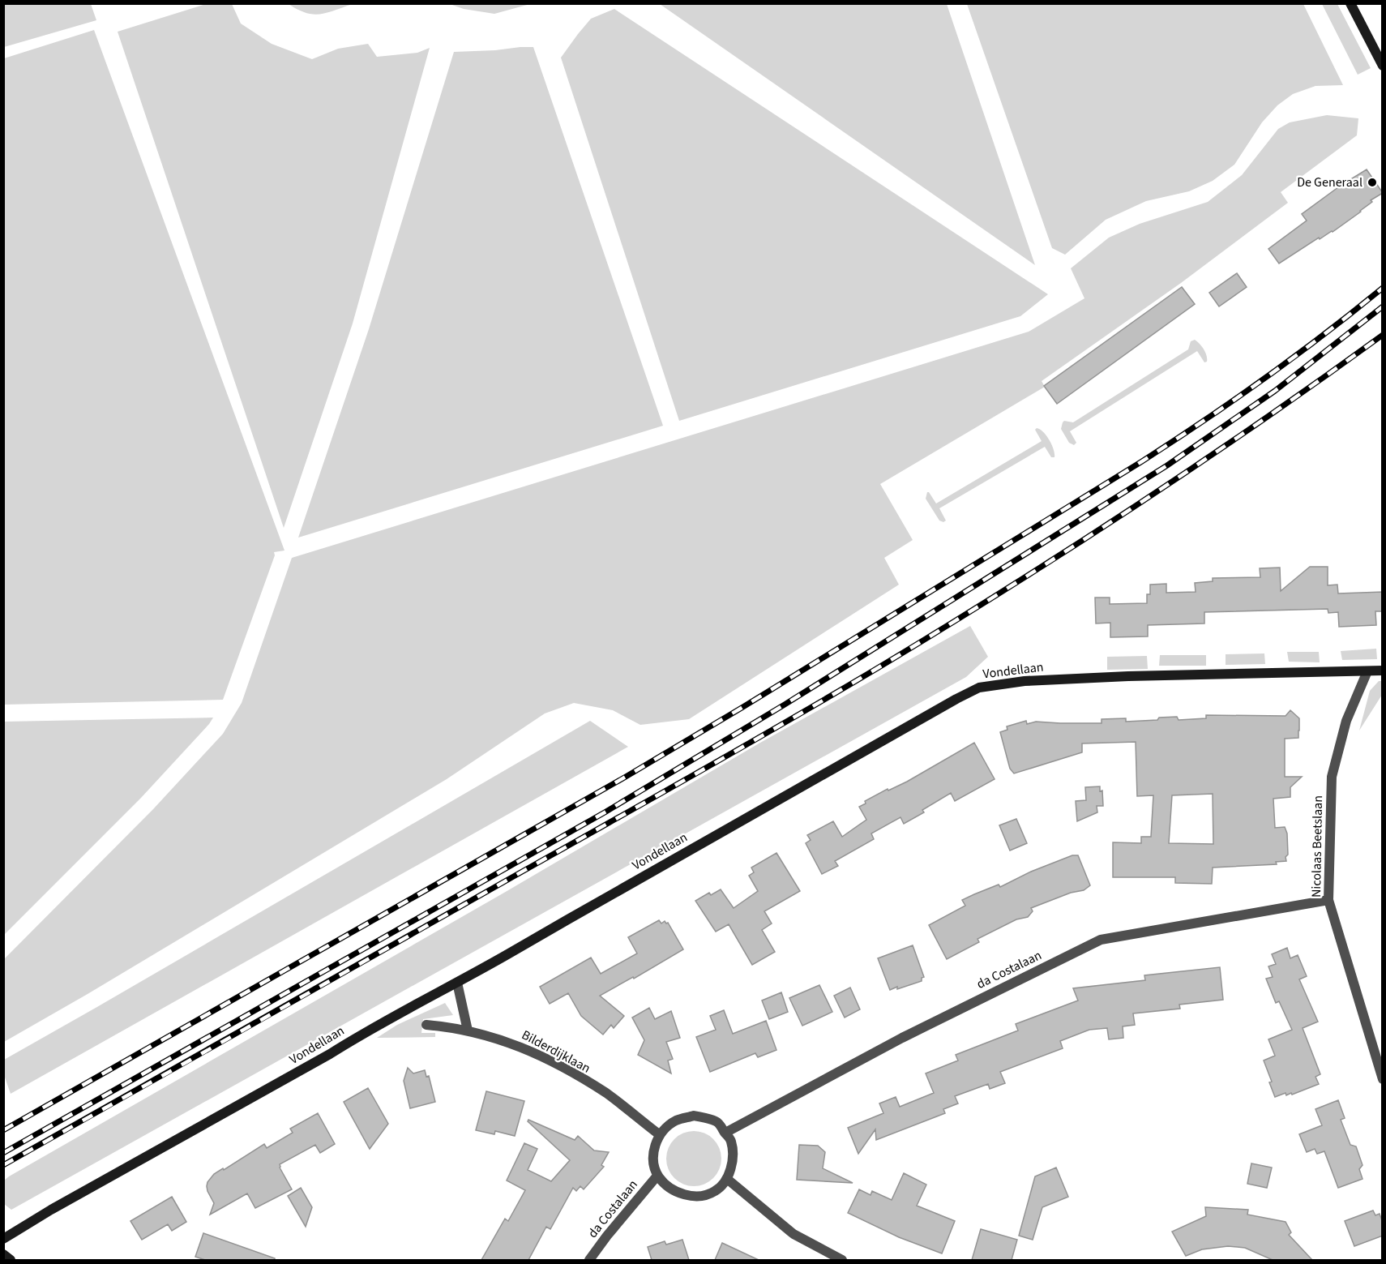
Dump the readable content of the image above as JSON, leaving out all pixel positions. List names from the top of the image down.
{
  "streets": {
    "street": [
      "Vondellaan",
      "Nicolaas Beetslaan",
      "da Costalaan",
      "Bilderdijklaan"
    ]
  },
  "crossings": [
    ["Vondellaan", "Nicolaas Beetslaan"],
    ["Nicolaas Beetslaan", "da Costalaan"],
    ["da Costalaan", "Bilderdijklaan"]
  ],
  "places": ["De Generaal"]
}
